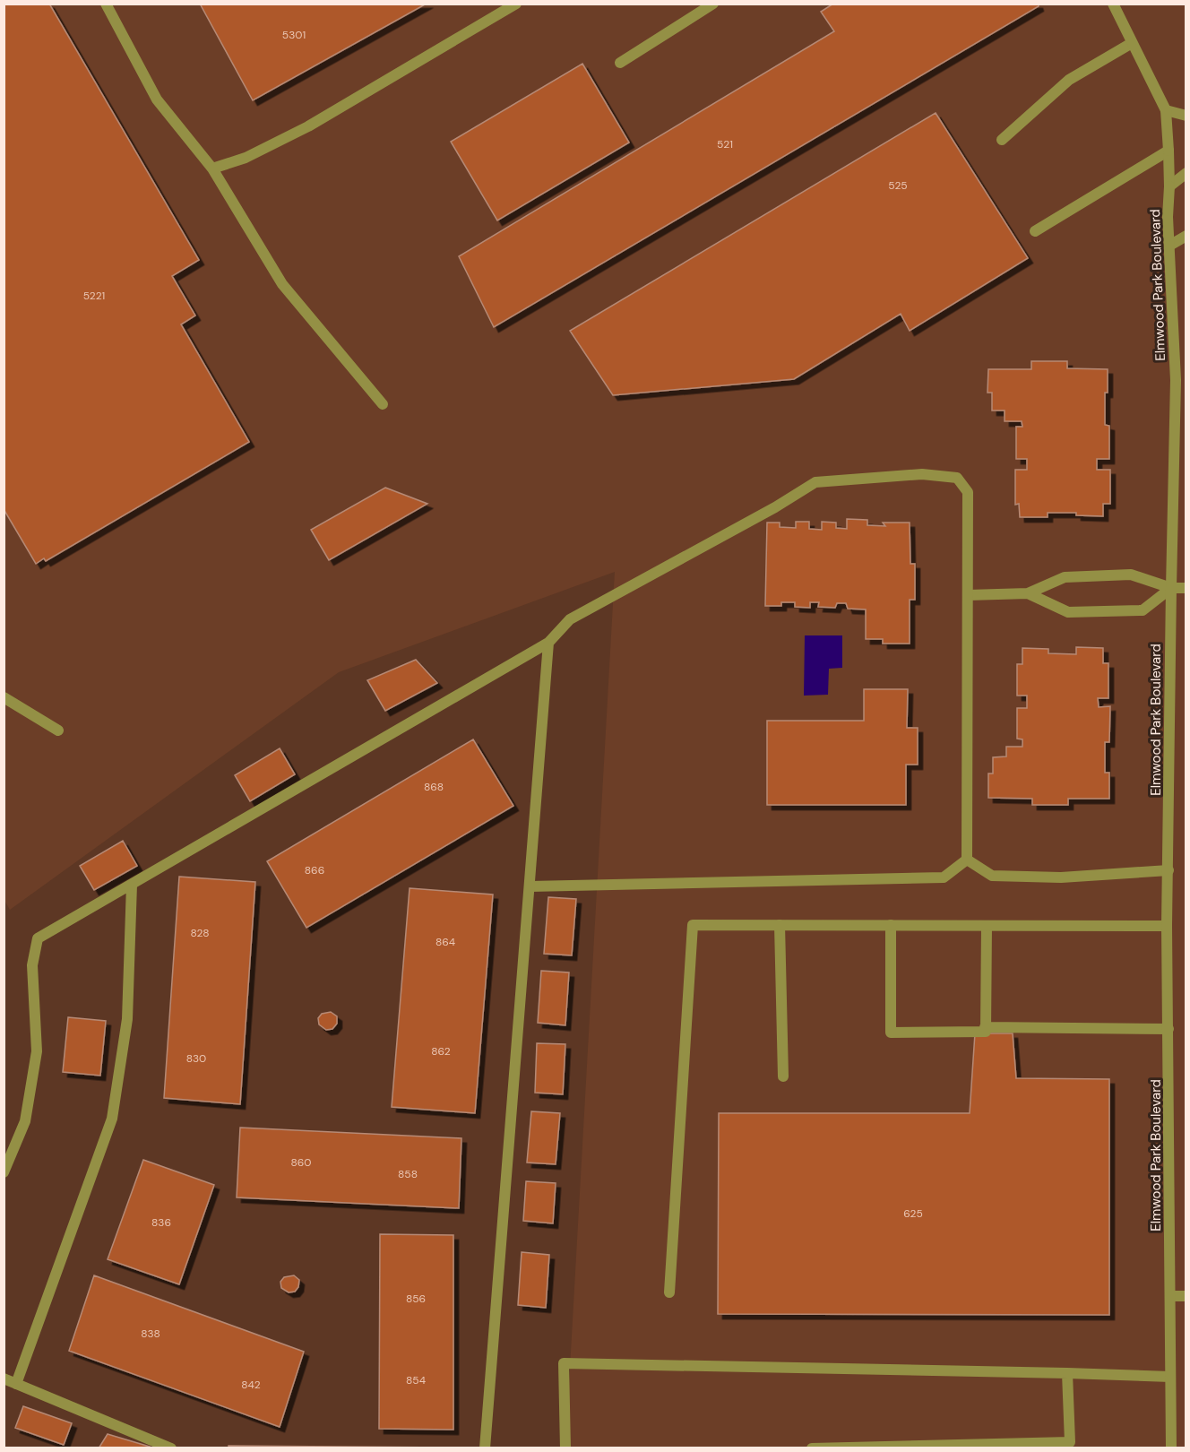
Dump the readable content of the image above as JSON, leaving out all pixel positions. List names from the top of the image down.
{
  "streets": {
    "street": ["Elmwood Park Boulevard"]
  },
  "house_numbers": [
    "5301",
    "521",
    "525",
    "5221",
    "868",
    "866",
    "828",
    "864",
    "862",
    "830",
    "860",
    "858",
    "625",
    "836",
    "856",
    "838",
    "854",
    "842"
  ]
}
